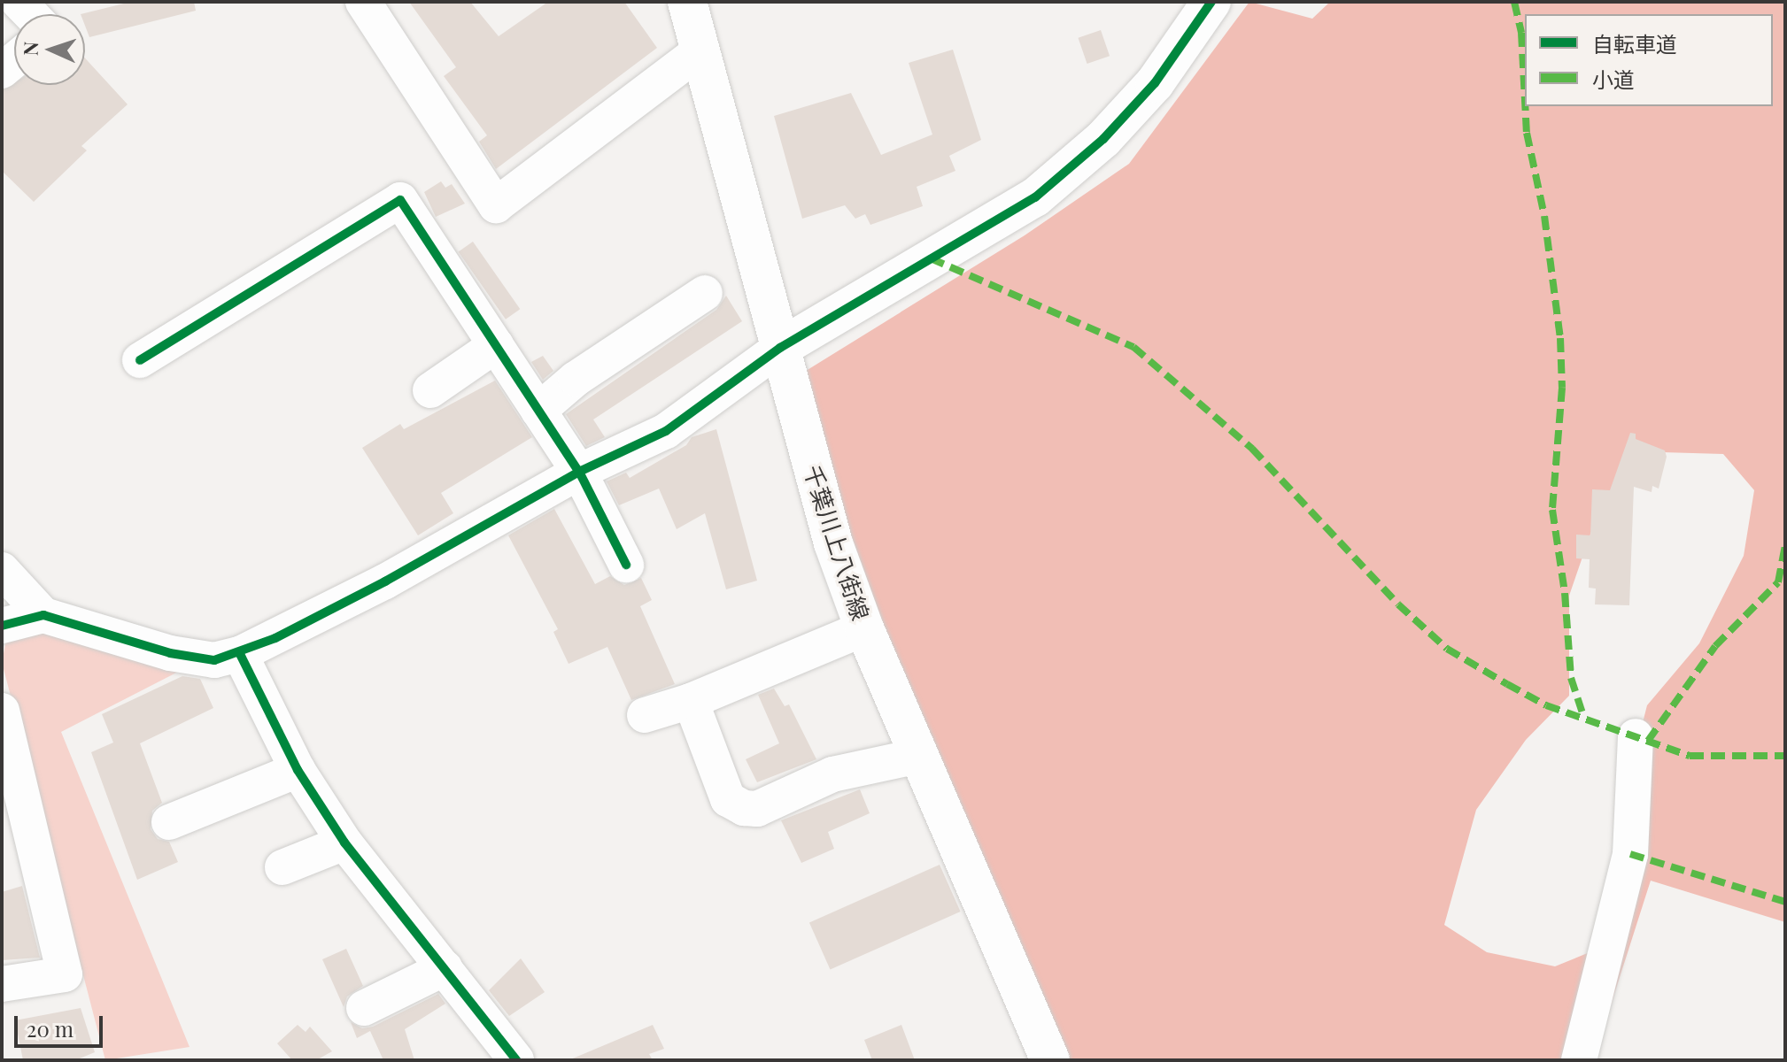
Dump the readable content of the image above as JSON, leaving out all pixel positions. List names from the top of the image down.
{
  "streets": {
    "main road": ["千葉川上八街線"]
  },
  "legend": ["自転車道", "小道"],
  "scale_bar": "20 m",
  "north": "left"
}
